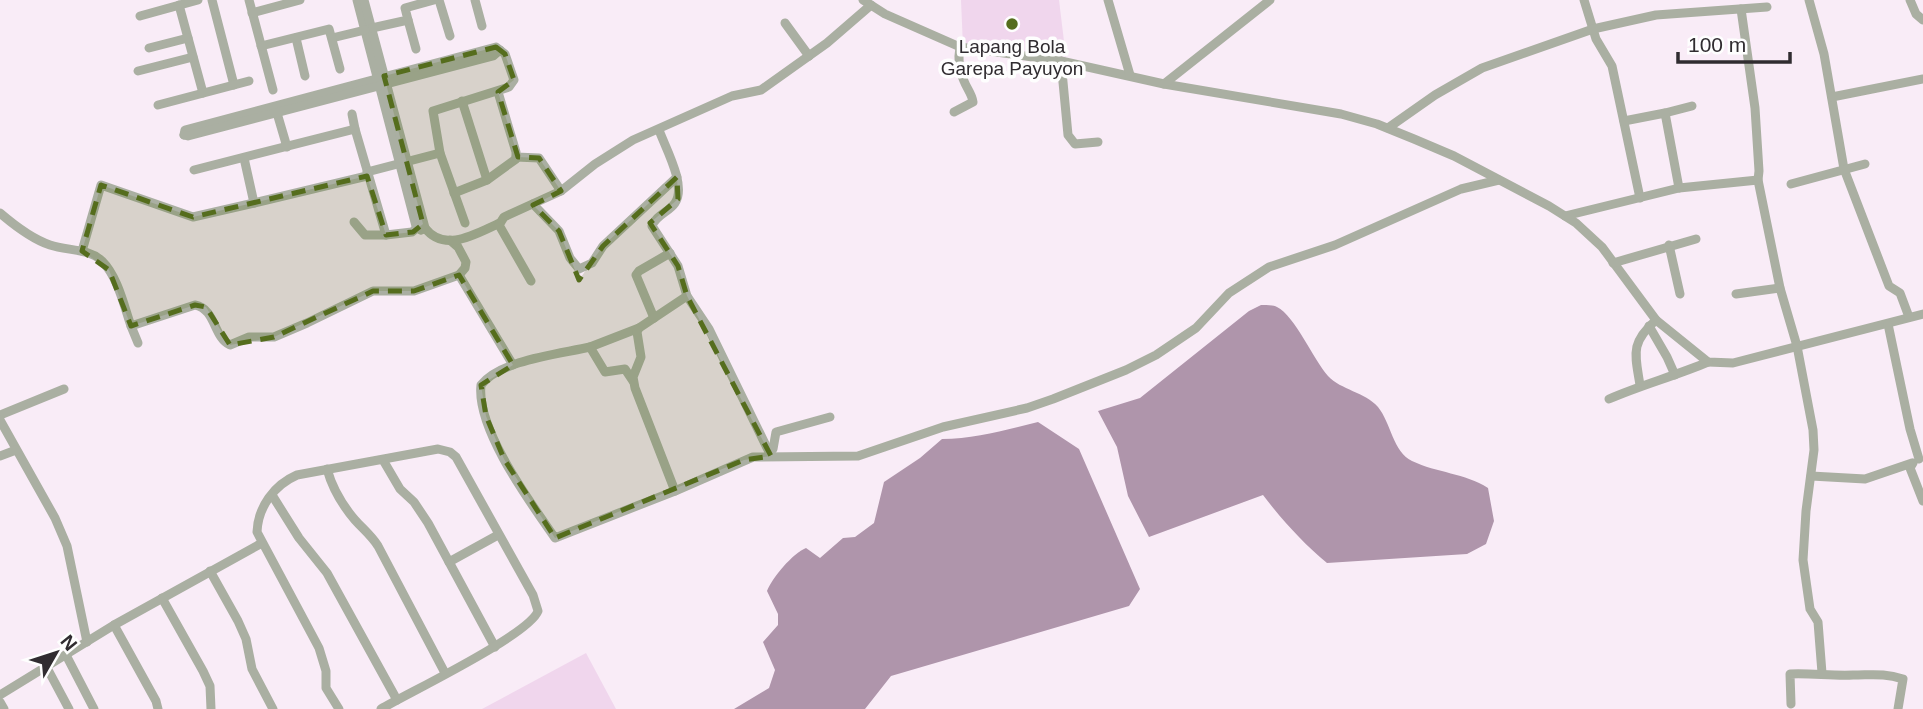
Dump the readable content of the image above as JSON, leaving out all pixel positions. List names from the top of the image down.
{
  "places": ["Lapang Bola Garepa Payuyon"],
  "scale_bar": "100 m",
  "north": "top right"
}
